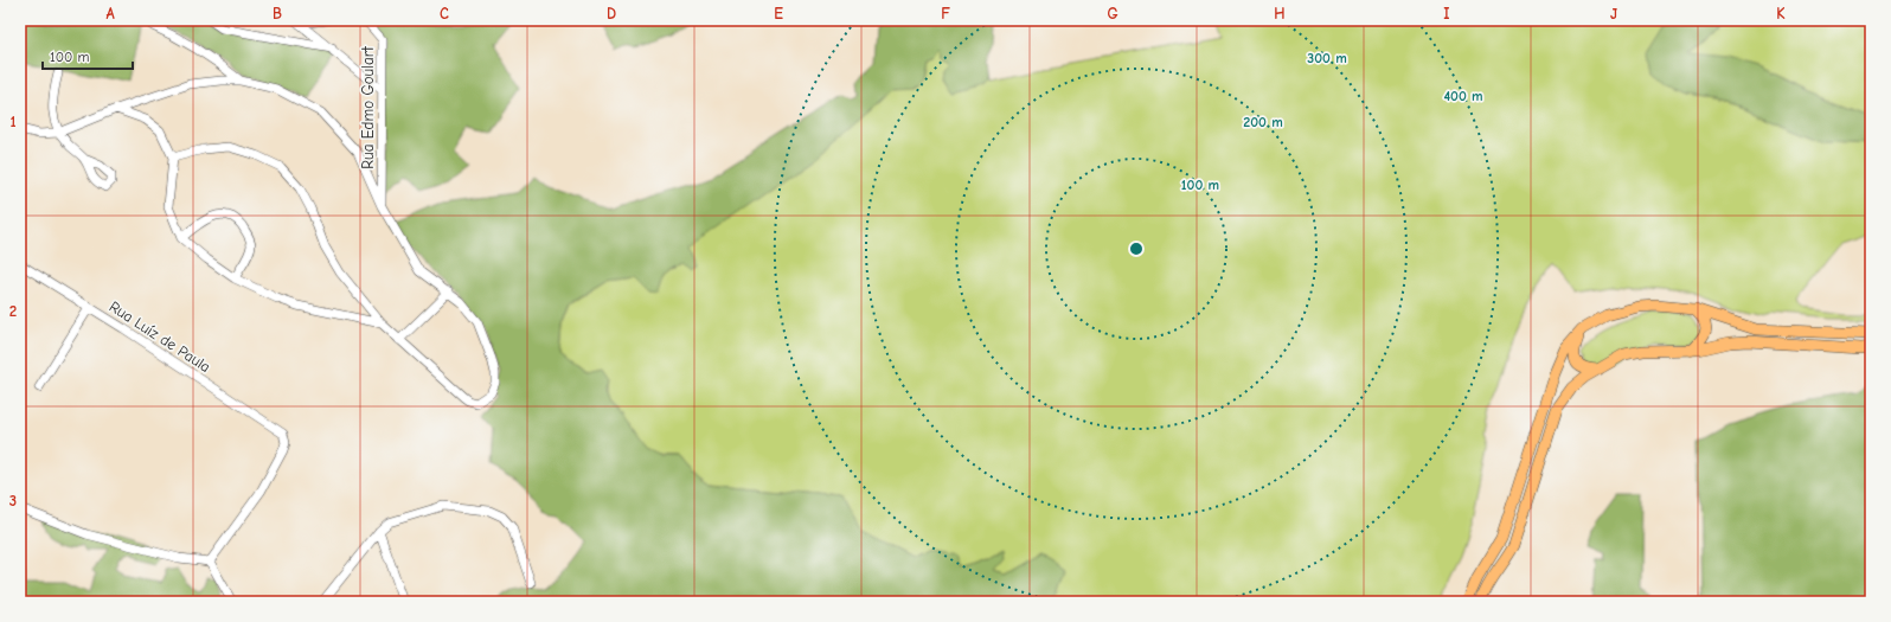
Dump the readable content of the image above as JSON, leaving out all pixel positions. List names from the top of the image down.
{
  "streets": {
    "street": ["Rua Edmo Goulart", "Rua Luíz de Paula"]
  },
  "scale_bar": "100 m",
  "grid": {
    "columns": [
      "A",
      "B",
      "C",
      "D",
      "E",
      "F",
      "G",
      "H",
      "I",
      "J",
      "K"
    ],
    "rows": ["1", "2", "3"]
  },
  "rings": [
    "300 m",
    "400 m",
    "200 m",
    "100 m"
  ]
}
